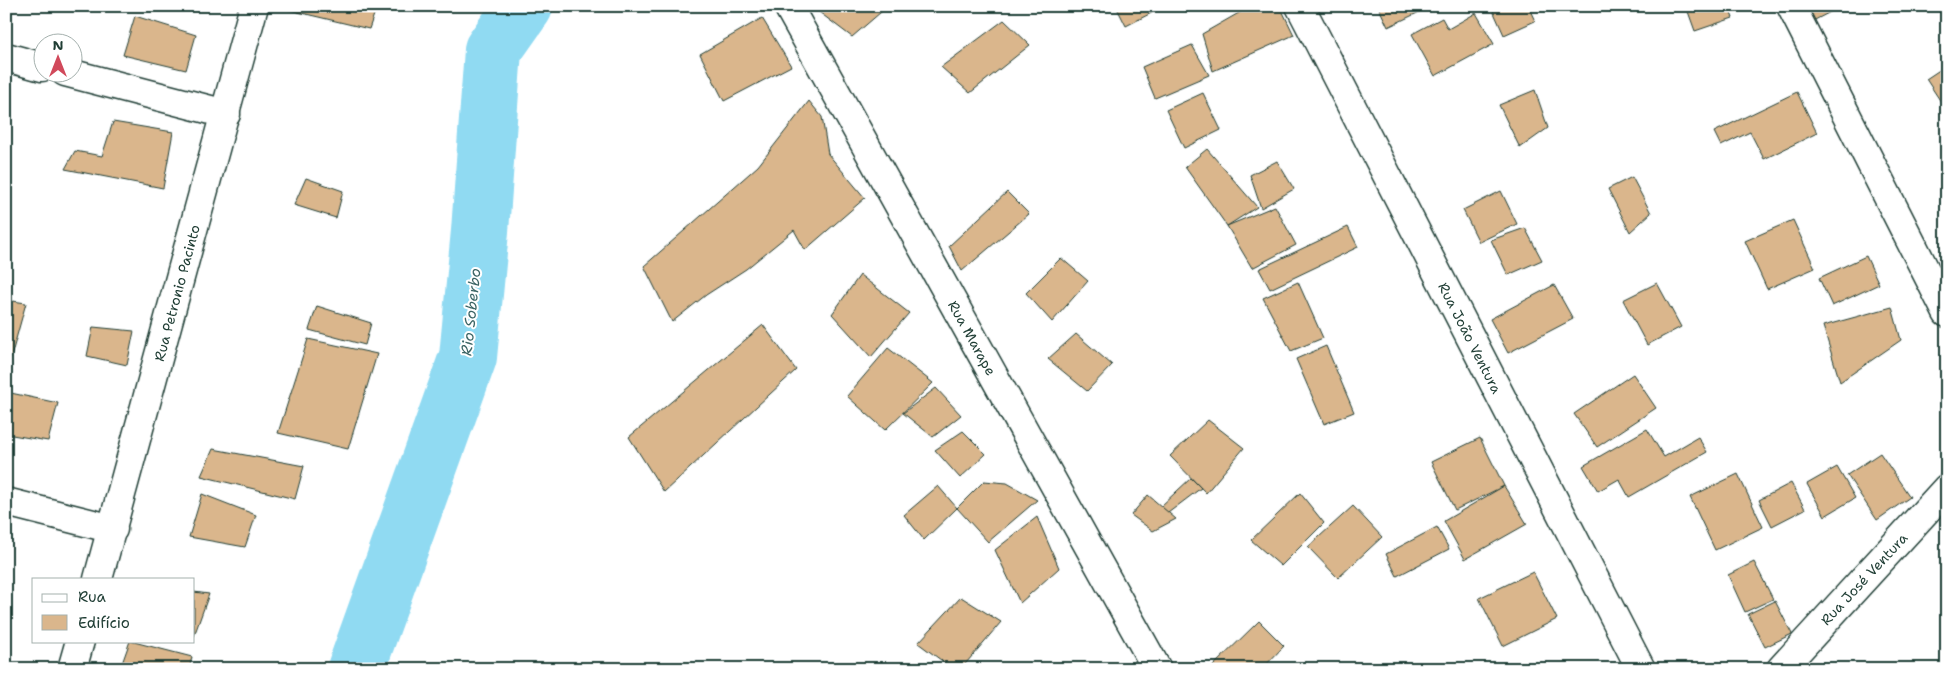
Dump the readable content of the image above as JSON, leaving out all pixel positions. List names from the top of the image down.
{
  "streets": {
    "street": [
      "Rua Petronio Pacinto",
      "Rua Marape",
      "Rua João Ventura",
      "Rua José Ventura"
    ]
  },
  "water": ["Rio Soberbo"],
  "legend": ["Rua", "Edifício"],
  "north": "top"
}
